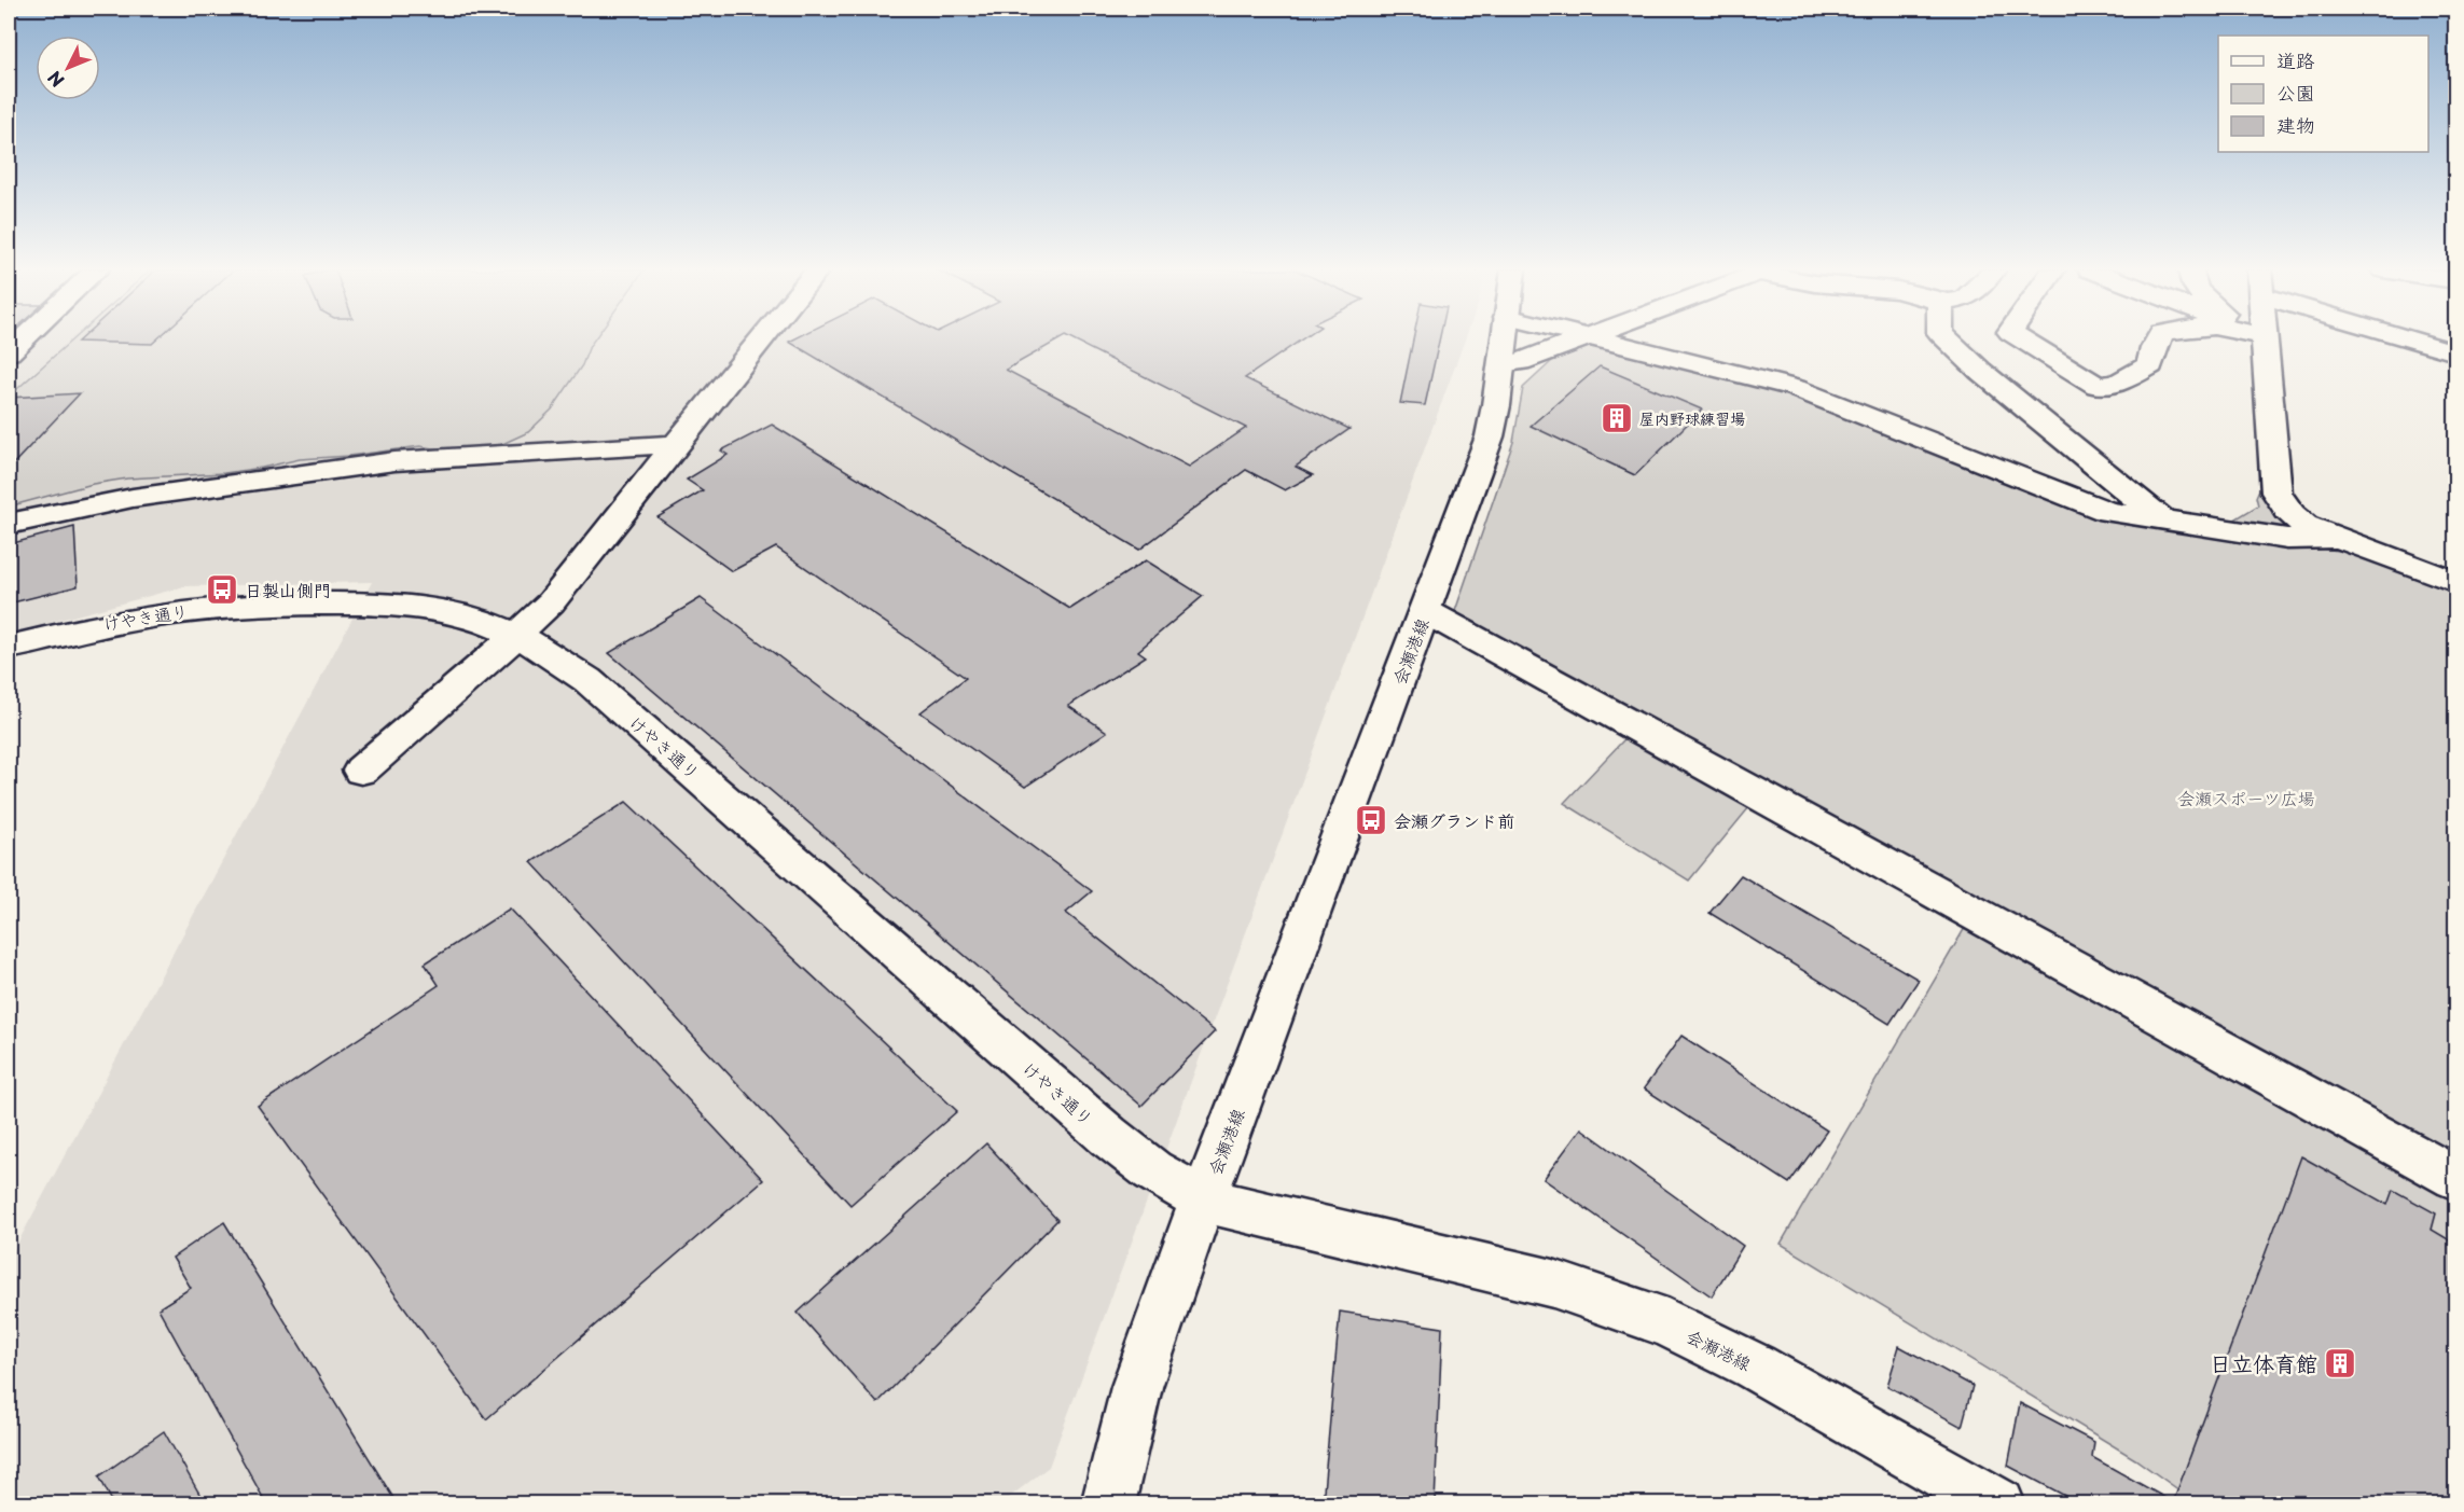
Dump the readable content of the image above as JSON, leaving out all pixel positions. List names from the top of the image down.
{
  "streets": {
    "street": ["けやき通り", "会瀬港線"]
  },
  "crossings": [
    ["けやき通り", "会瀬港線"]
  ],
  "parks": ["会瀬スポーツ広場"],
  "places": {
    "building": ["屋内野球練習場", "日立体育館"],
    "bus stop": ["日製山側門", "会瀬グランド前"]
  },
  "legend": ["道路", "公園", "建物"],
  "north": "bottom left"
}
